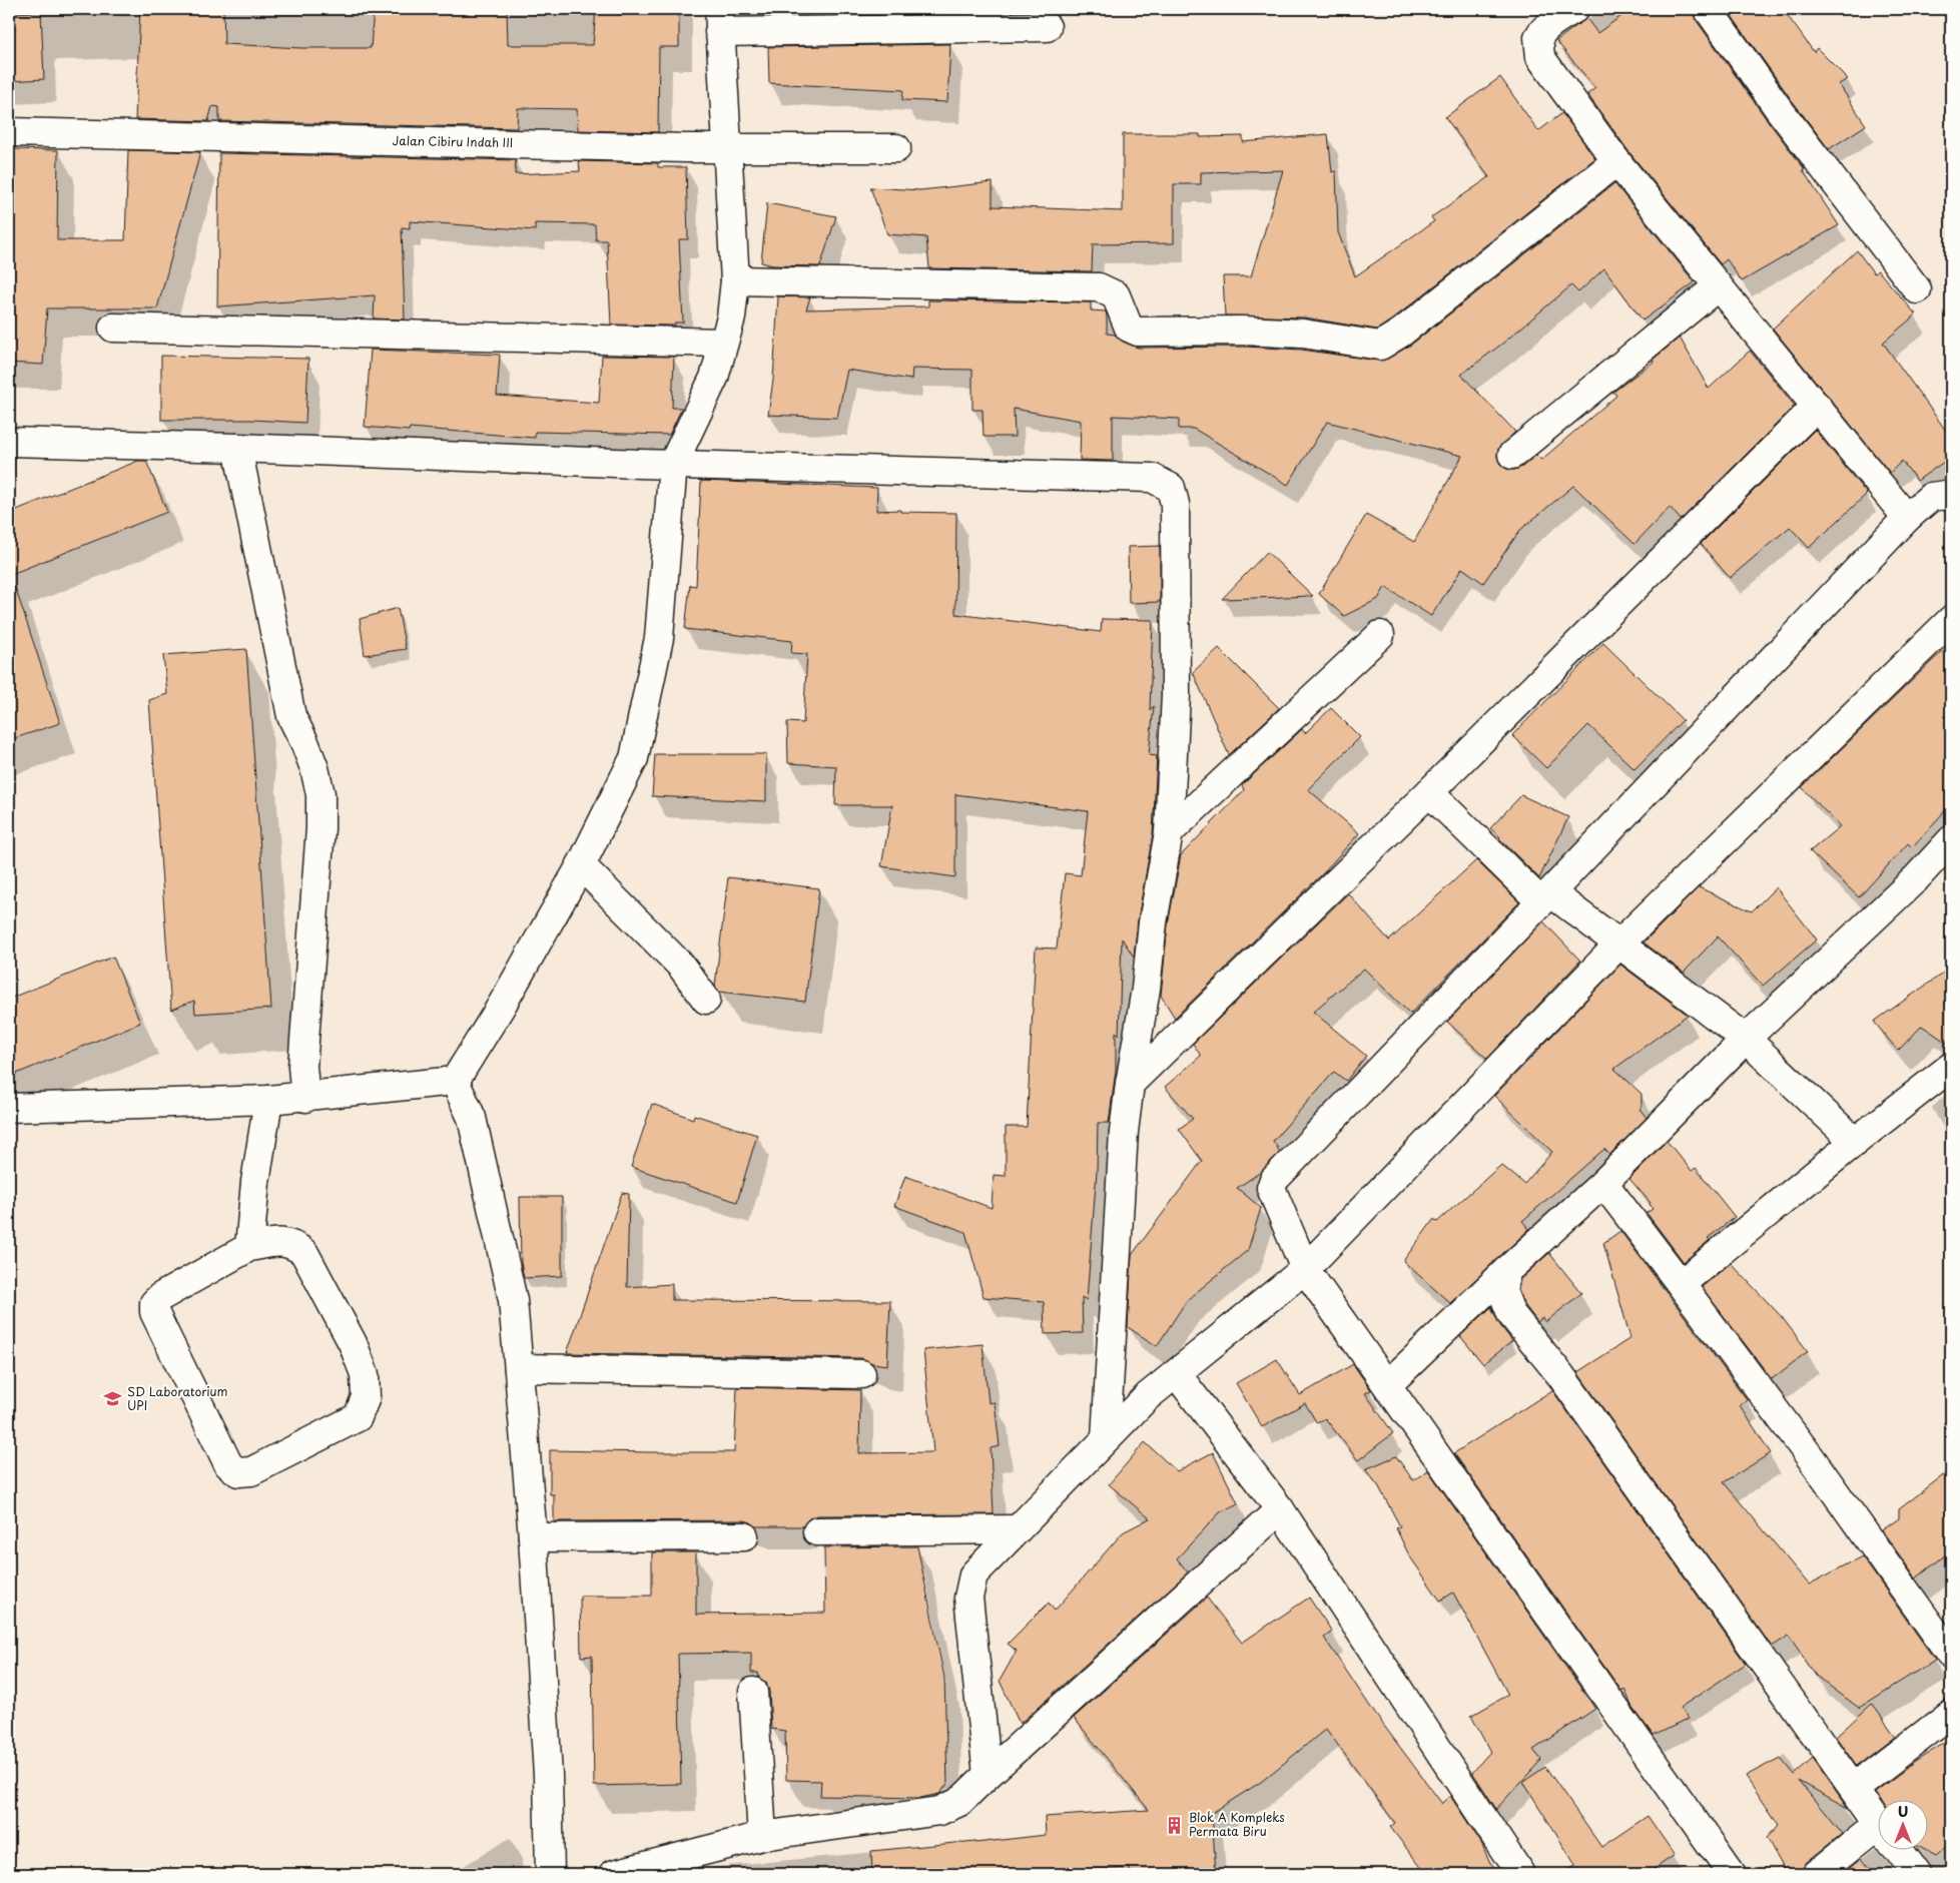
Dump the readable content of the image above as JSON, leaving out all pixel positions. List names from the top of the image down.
{
  "streets": {
    "street": ["Jalan Cibiru Indah III"]
  },
  "places": {
    "school or university": ["SD Laboratorium UPI"],
    "building": ["Blok A Kompleks Permata Biru"]
  },
  "north": "top"
}
